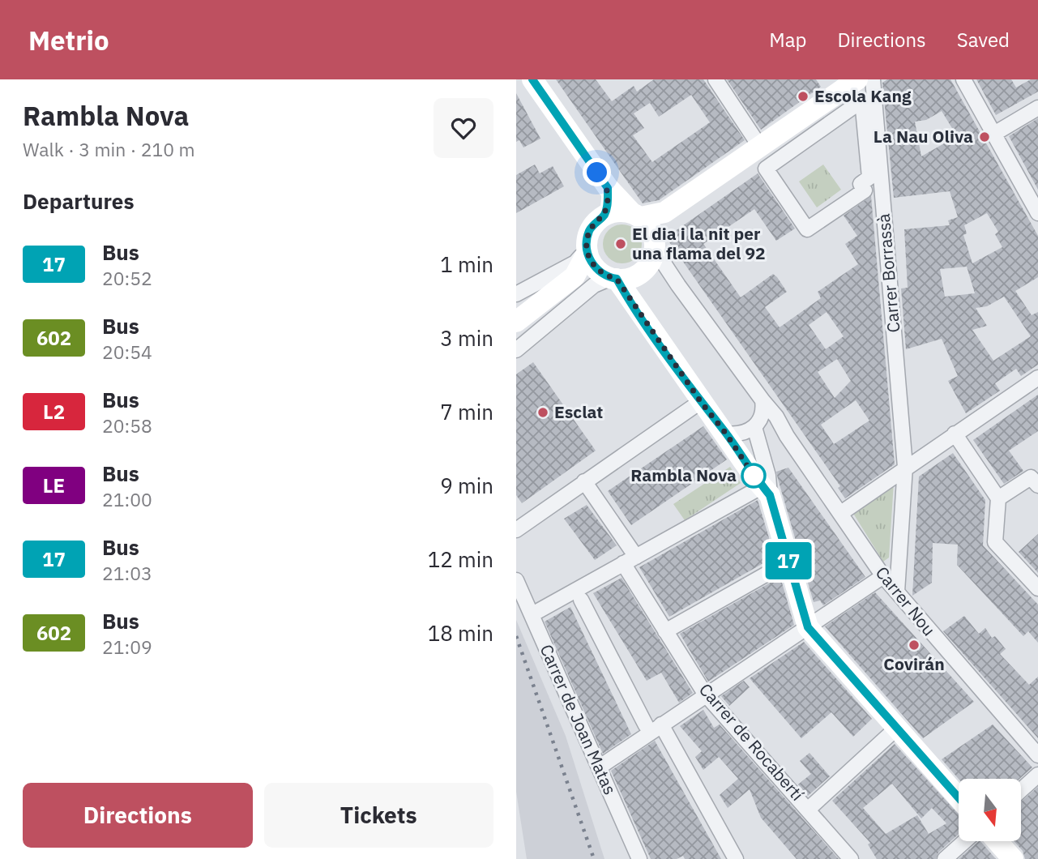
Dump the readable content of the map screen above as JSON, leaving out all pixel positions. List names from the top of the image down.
{
  "streets": {
    "street": [
      "Carrer Borrassà",
      "Carrer Nou",
      "Carrer de Joan Matas",
      "Carrer de Rocabertí"
    ]
  },
  "crossings": [
    ["Carrer Borrassà", "Carrer Nou"]
  ],
  "places": [
    "Escola Kang",
    "La Nau Oliva",
    "El dia i la nit per una flama del 92",
    "Esclat",
    "Rambla Nova",
    "Covirán"
  ],
  "lines": ["bus line 17"],
  "north": "bottom",
  "page": {
    "header": "Metrio",
    "nav": ["Map", "Directions", "Saved"],
    "heading": [
      ["Rambla Nova", "Walk · 3 min · 210 m"],
      "Departures"
    ],
    "on_map": "17",
    "list": [
      {
        "mark": "17",
        "name": "Bus",
        "note": "20:52",
        "value": "1 min"
      },
      {
        "mark": "602",
        "name": "Bus",
        "note": "20:54",
        "value": "3 min"
      },
      {
        "mark": "L2",
        "name": "Bus",
        "note": "20:58",
        "value": "7 min"
      },
      {
        "mark": "LE",
        "name": "Bus",
        "note": "21:00",
        "value": "9 min"
      },
      {
        "mark": "17",
        "name": "Bus",
        "note": "21:03",
        "value": "12 min"
      },
      {
        "mark": "602",
        "name": "Bus",
        "note": "21:09",
        "value": "18 min"
      }
    ],
    "buttons": ["Directions", "Tickets"]
  }
}
